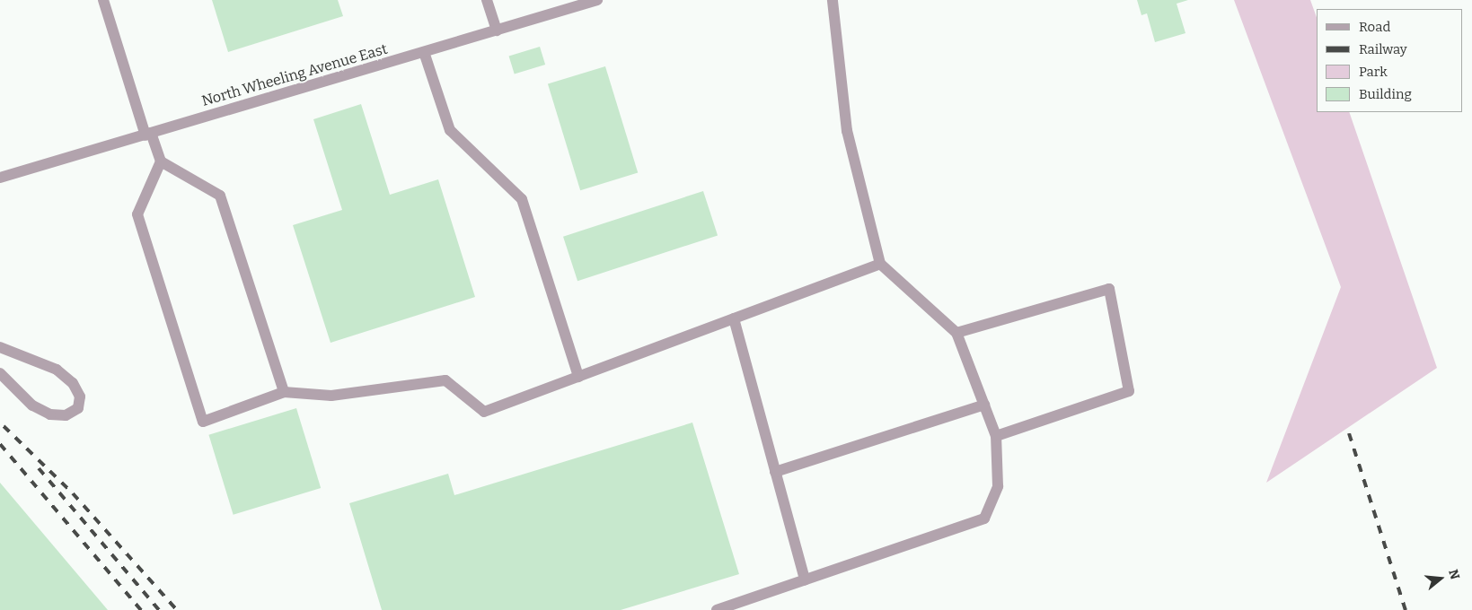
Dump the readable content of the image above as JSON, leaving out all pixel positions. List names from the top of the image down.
{
  "streets": {
    "street": ["North Wheeling Avenue East"]
  },
  "legend": [
    "Road",
    "Railway",
    "Park",
    "Building"
  ],
  "north": "right"
}
